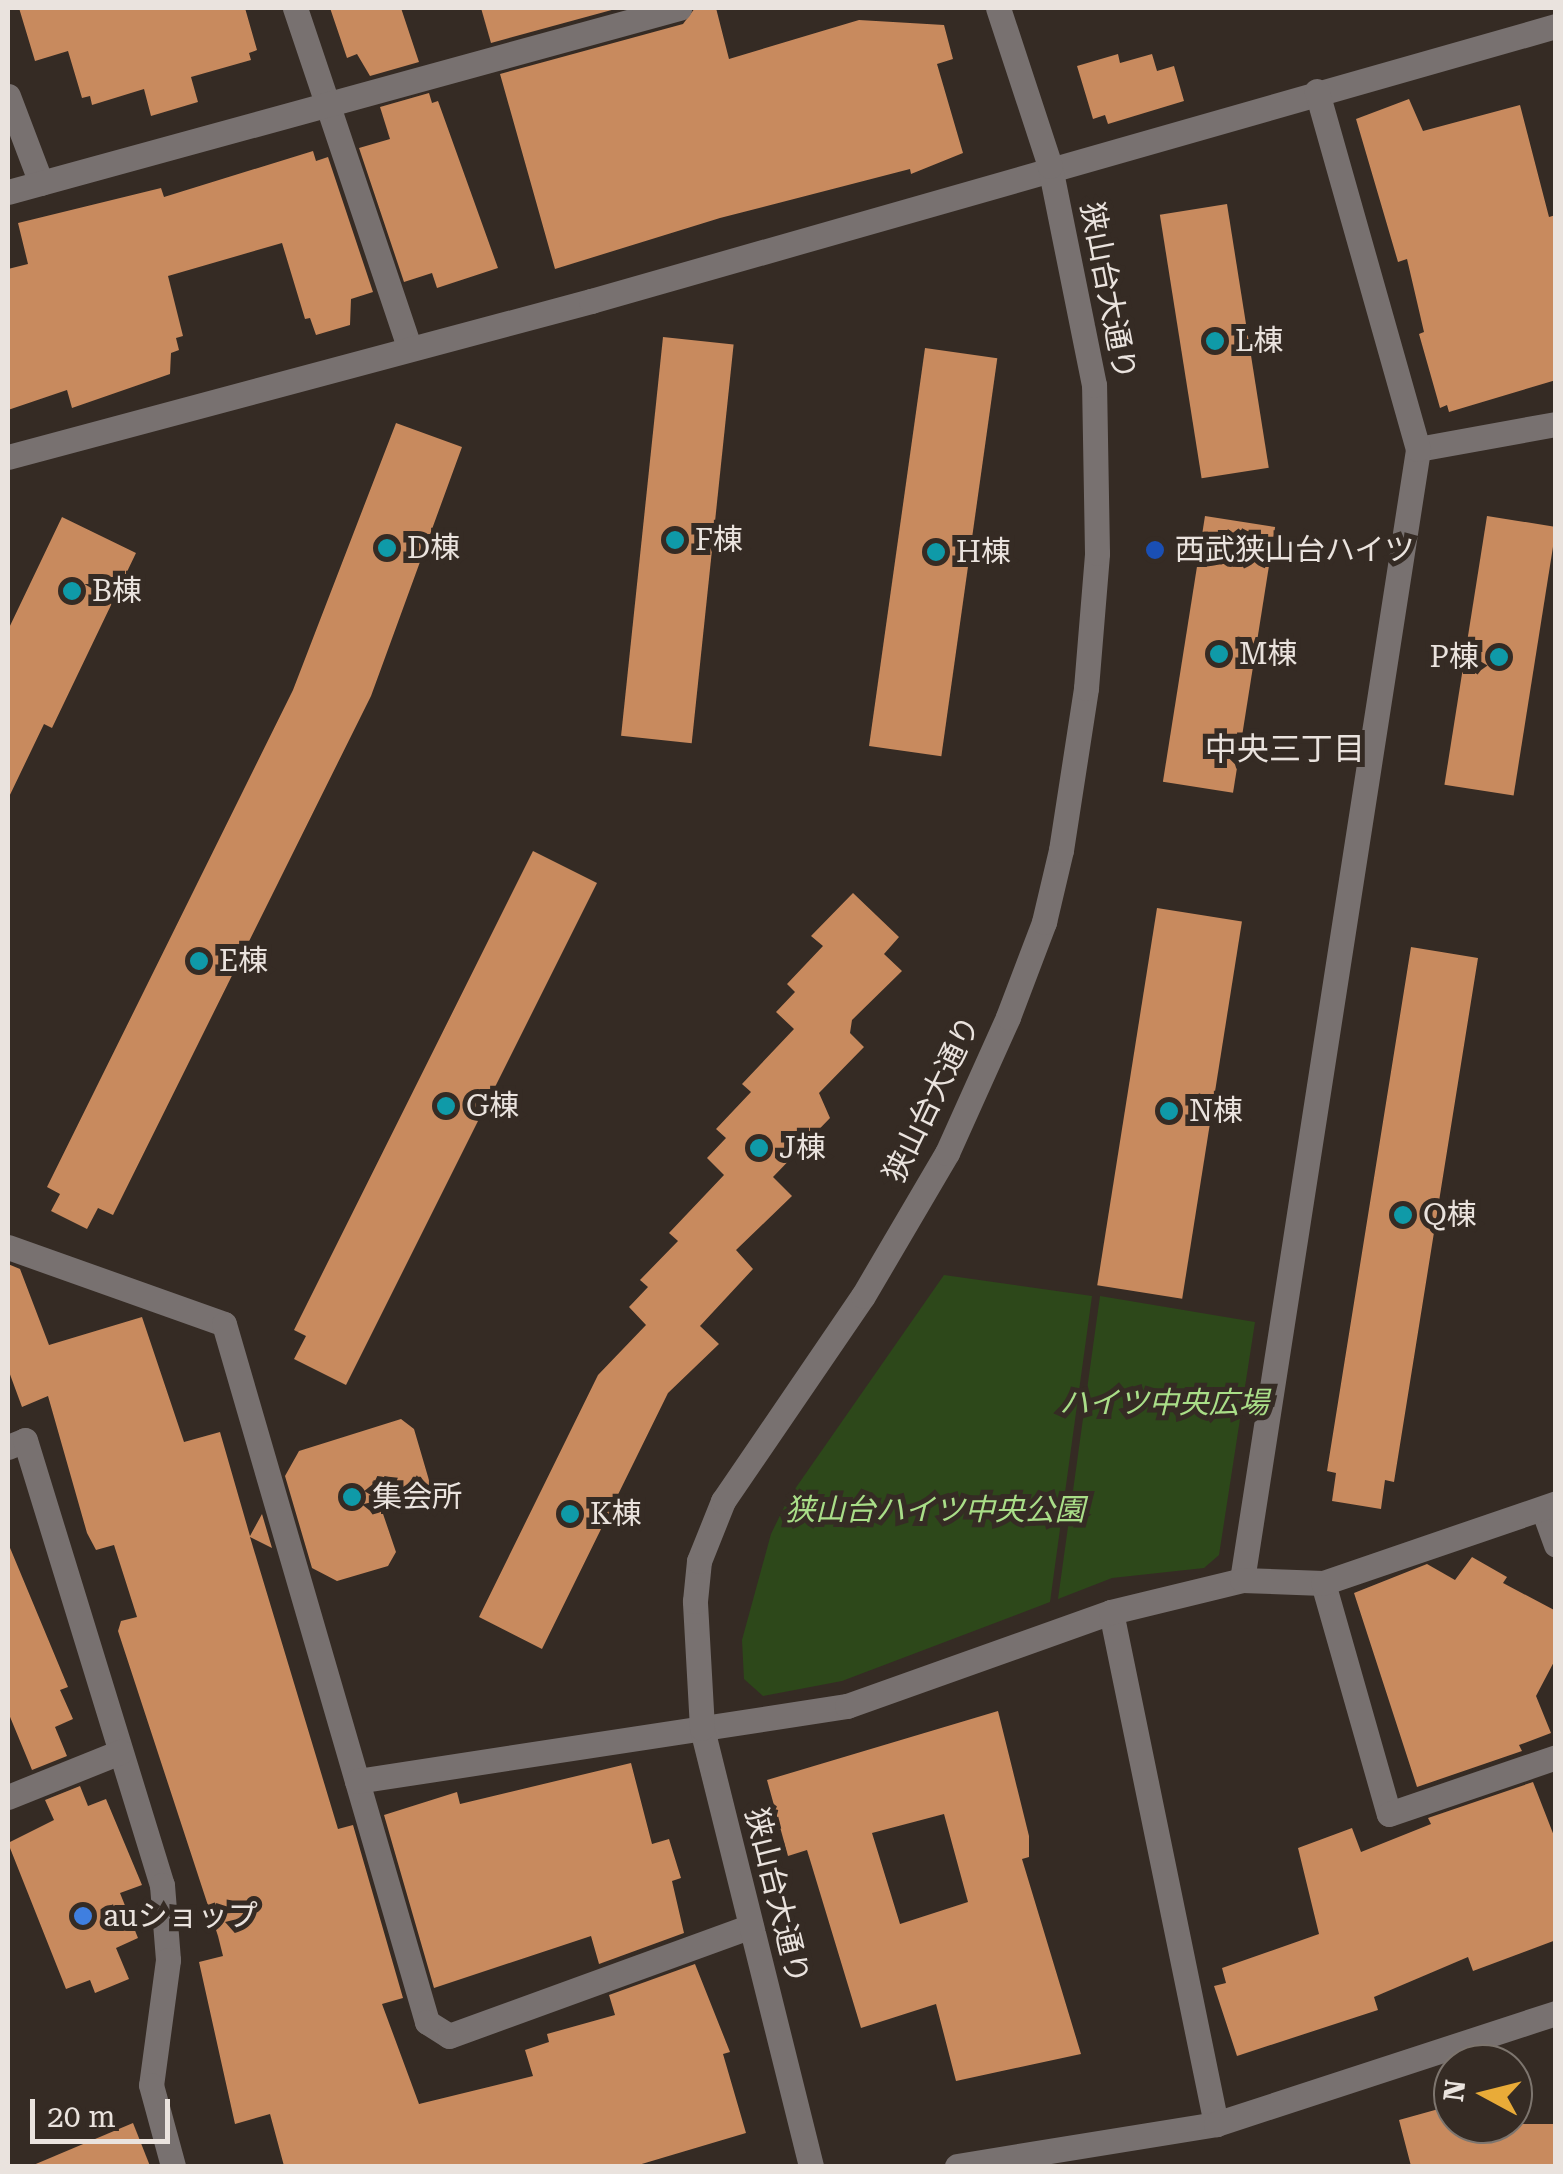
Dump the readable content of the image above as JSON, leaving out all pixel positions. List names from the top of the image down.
{
  "streets": {
    "street": ["狭山台大通り"]
  },
  "districts": ["中央三丁目"],
  "parks": ["ハイツ中央広場", "狭山台ハイツ中央公園"],
  "places": [
    "L棟",
    "F棟",
    "D棟",
    "西武狭山台ハイツ",
    "H棟",
    "B棟",
    "M棟",
    "P棟",
    "E棟",
    "G棟",
    "N棟",
    "J棟",
    "Q棟",
    "集会所",
    "K棟",
    "auショップ"
  ],
  "scale_bar": "20 m",
  "north": "left"
}
